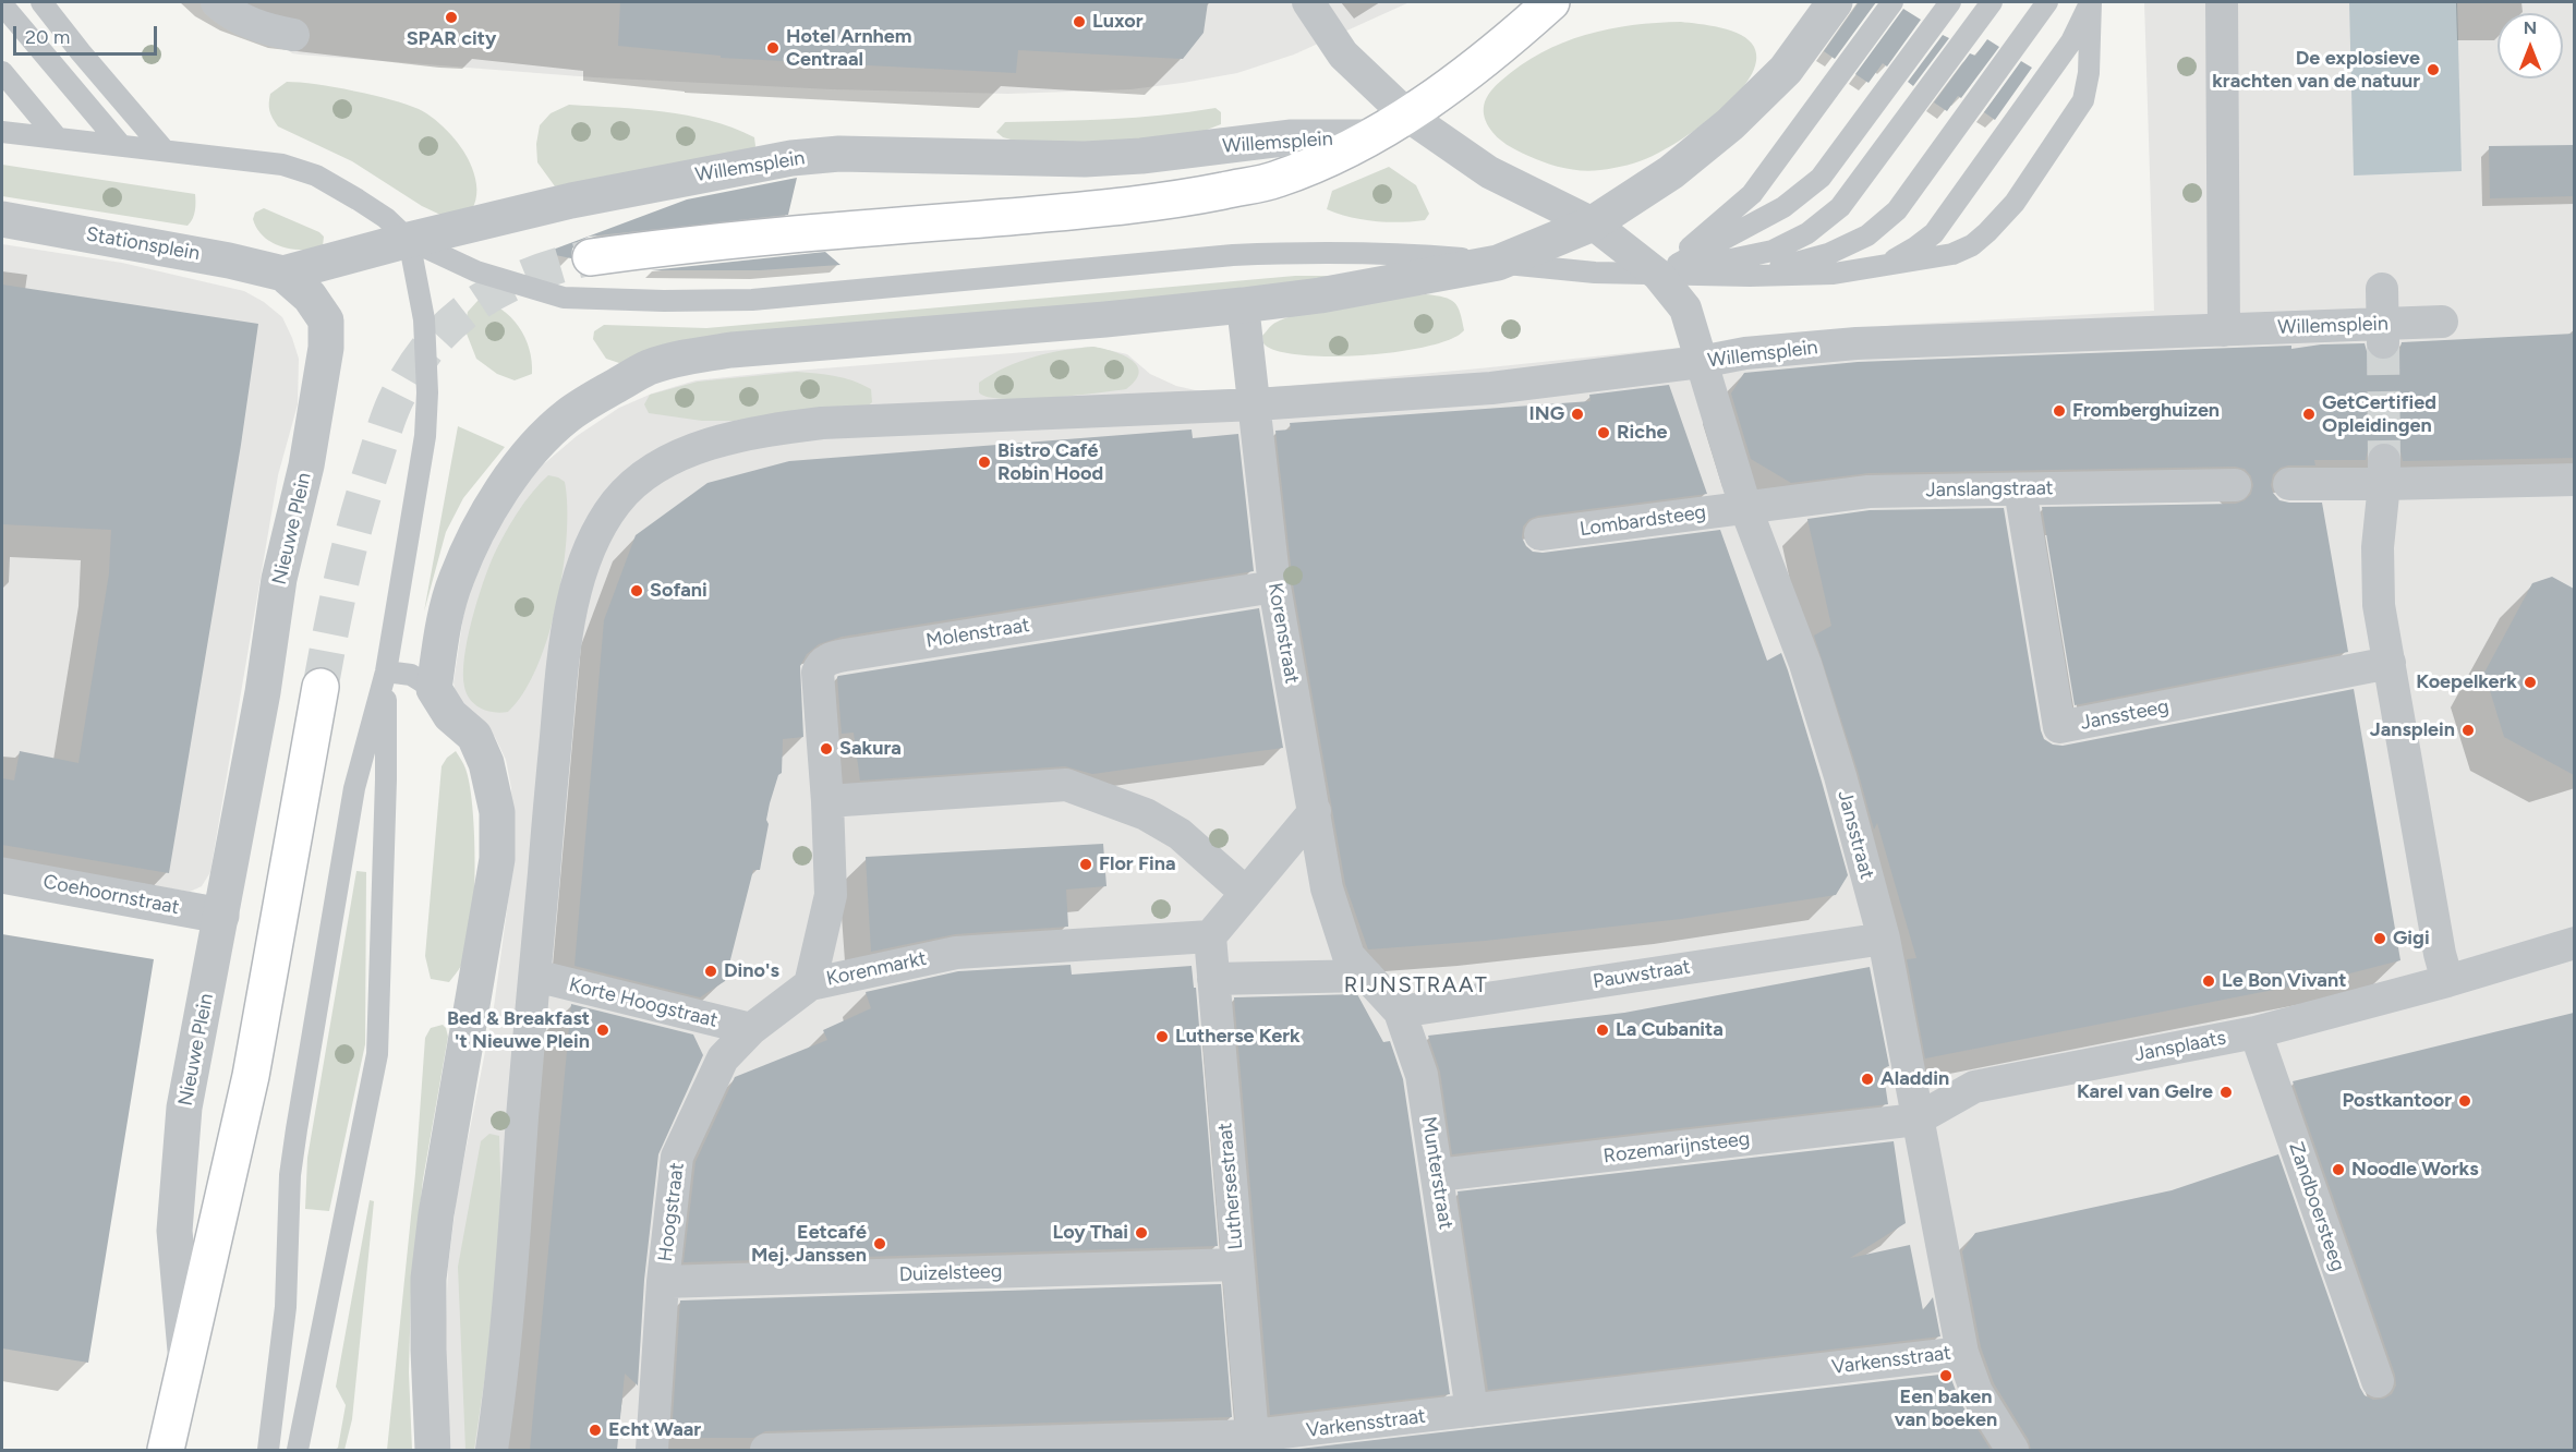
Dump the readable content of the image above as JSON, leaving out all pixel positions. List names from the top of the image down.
{
  "streets": {
    "main road": ["Willemsplein", "Nieuwe Plein"],
    "street": [
      "Stationsplein",
      "Janslangstraat",
      "Lombardsteeg",
      "Molenstraat",
      "Korenstraat",
      "Janssteeg",
      "Jansstraat",
      "Coehoornstraat",
      "Korenmarkt",
      "Pauwstraat",
      "Korte Hoogstraat",
      "Jansplaats",
      "Rozemarijnsteeg",
      "Munterstraat",
      "Luthersestraat",
      "Zandboersteeg",
      "Hoogstraat",
      "Duizelsteeg",
      "Varkensstraat"
    ]
  },
  "crossings": [
    ["Willemsplein", "Korenstraat"],
    ["Willemsplein", "Jansstraat"],
    ["Willemsplein", "Korte Hoogstraat"],
    ["Stationsplein", "Nieuwe Plein"],
    ["Janslangstraat", "Lombardsteeg"],
    ["Janslangstraat", "Janssteeg"],
    ["Janslangstraat", "Jansstraat"],
    ["Lombardsteeg", "Jansstraat"],
    ["Nieuwe Plein", "Coehoornstraat"],
    ["Molenstraat", "Korenstraat"],
    ["Molenstraat", "Korenmarkt"],
    ["Korenstraat", "Munterstraat"],
    ["Jansstraat", "Pauwstraat"],
    ["Jansstraat", "Jansplaats"],
    ["Jansstraat", "Rozemarijnsteeg"],
    ["Jansstraat", "Varkensstraat"],
    ["Korenmarkt", "Luthersestraat"],
    ["Korenmarkt", "Hoogstraat"],
    ["Pauwstraat", "Munterstraat"],
    ["Korte Hoogstraat", "Hoogstraat"],
    ["Jansplaats", "Rozemarijnsteeg"],
    ["Jansplaats", "Zandboersteeg"],
    ["Rozemarijnsteeg", "Munterstraat"],
    ["Munterstraat", "Varkensstraat"],
    ["Luthersestraat", "Duizelsteeg"],
    ["Luthersestraat", "Varkensstraat"],
    ["Hoogstraat", "Duizelsteeg"]
  ],
  "districts": ["RIJNSTRAAT"],
  "places": [
    "SPAR city",
    "Luxor",
    "Hotel Arnhem Centraal",
    "De explosieve krachten van de natuur",
    "Fromberghuizen",
    "ING",
    "GetCertified Opleidingen",
    "Riche",
    "Bistro Café Robin Hood",
    "Sofani",
    "Koepelkerk",
    "Jansplein",
    "Sakura",
    "Flor Fina",
    "Gigi",
    "Dino's",
    "Le Bon Vivant",
    "Bed & Breakfast 't Nieuwe Plein",
    "La Cubanita",
    "Lutherse Kerk",
    "Aladdin",
    "Karel van Gelre",
    "Postkantoor",
    "Noodle Works",
    "Loy Thai",
    "Eetcafé Mej. Janssen",
    "Een baken van boeken",
    "Echt Waar"
  ],
  "scale_bar": "20 m",
  "north": "top"
}
